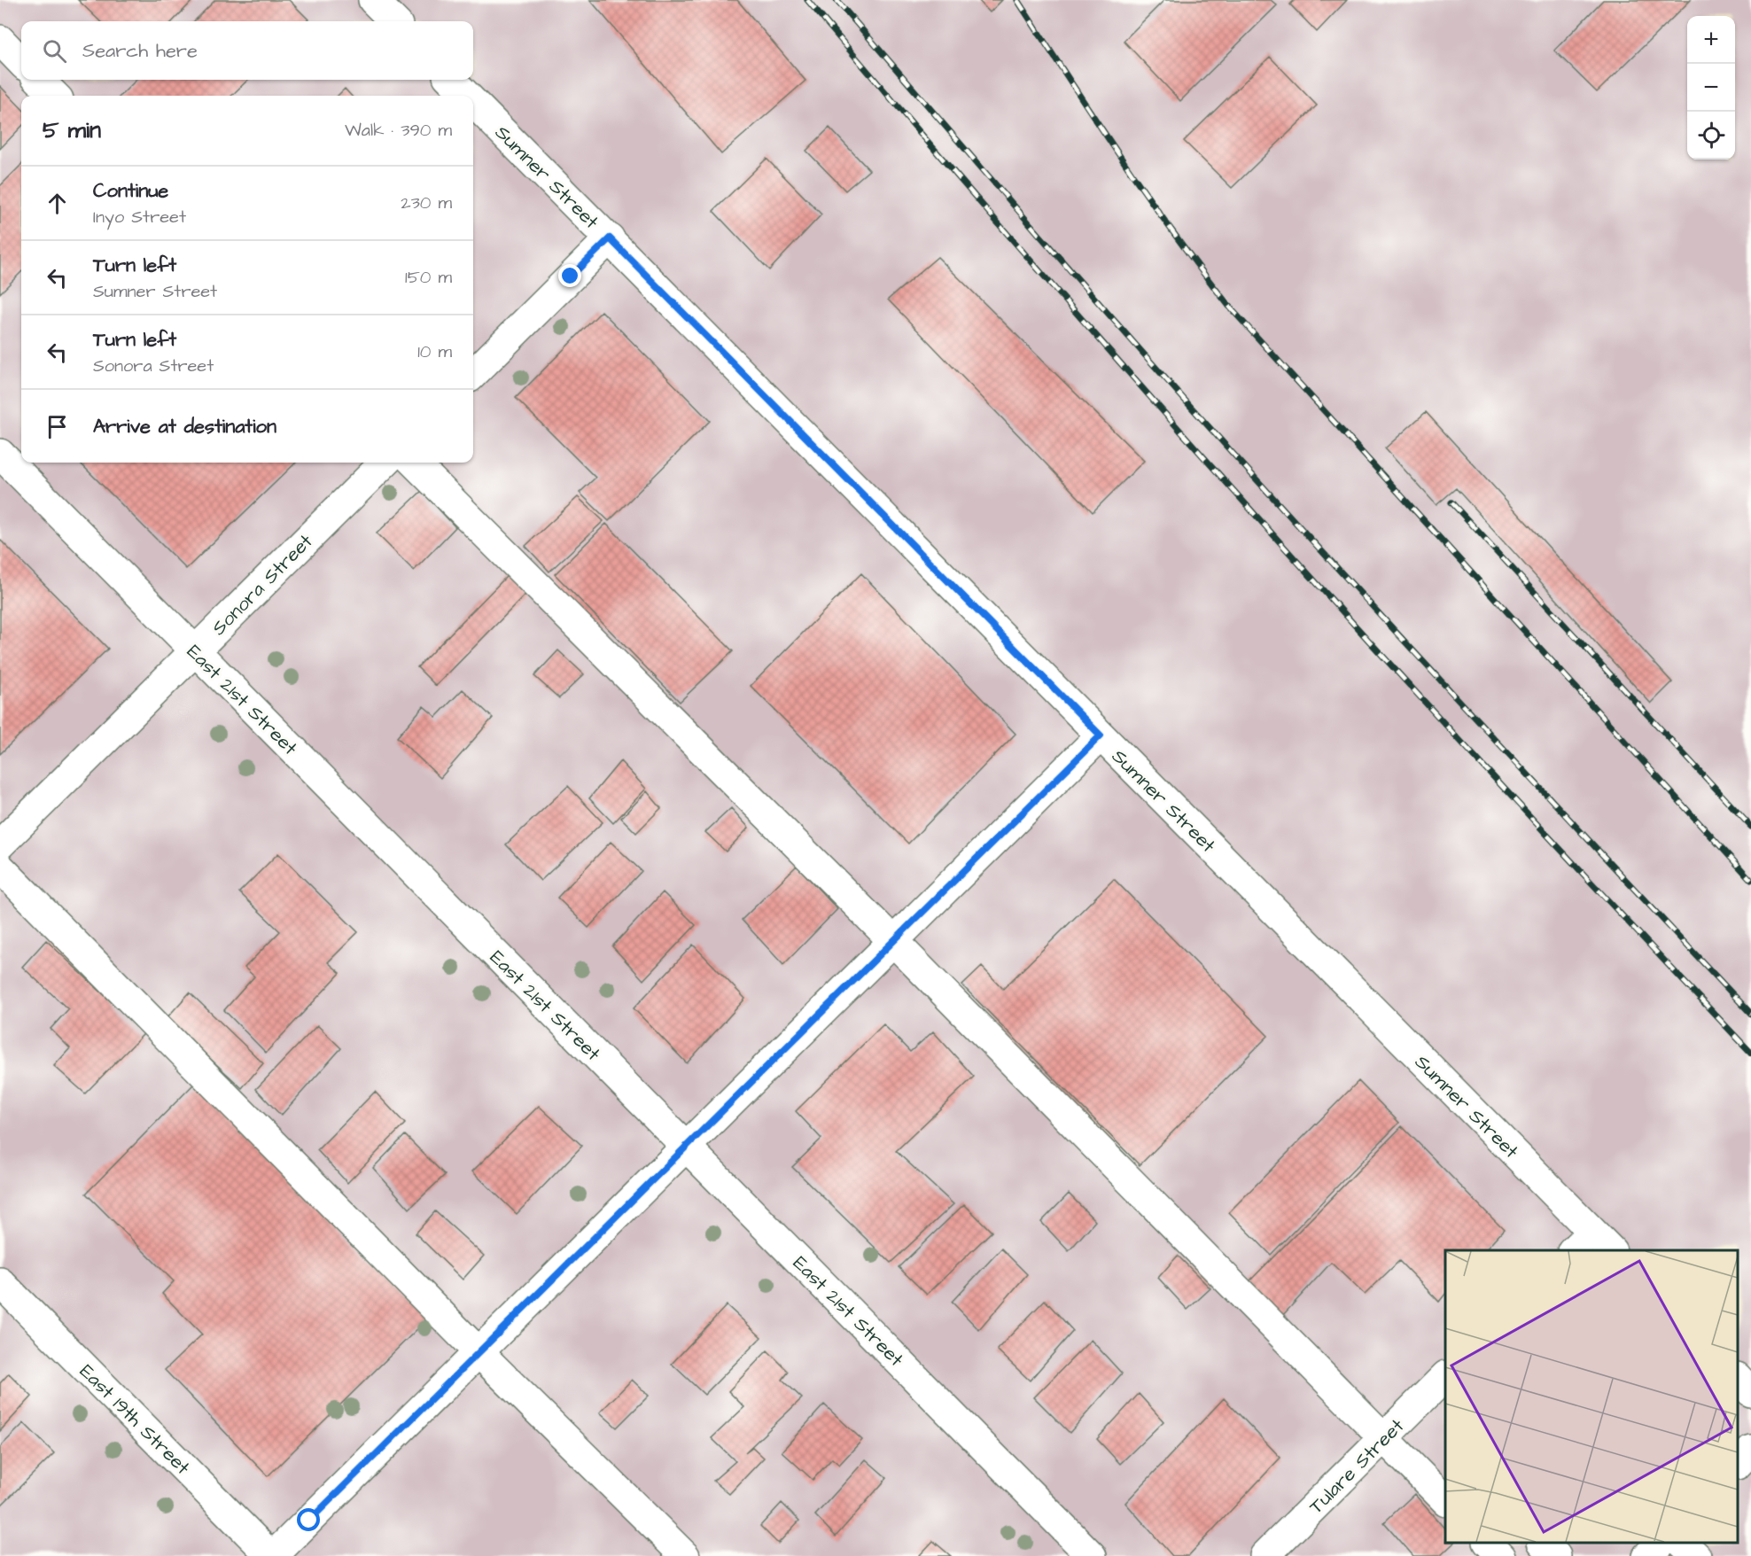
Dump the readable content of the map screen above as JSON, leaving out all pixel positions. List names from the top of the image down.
{
  "streets": {
    "street": [
      "Sumner Street",
      "Sonora Street",
      "East 21st Street",
      "East 19th Street",
      "Tulare Street"
    ]
  },
  "crossings": [
    ["Sonora Street", "East 21st Street"]
  ],
  "page": {
    "map_buttons": ["+", "−"],
    "search": "Search here",
    "heading": ["5 min", "Walk · 390 m"],
    "list": [
      ["Continue", "Inyo Street", "230 m"],
      ["Turn left", "Sumner Street", "150 m"],
      ["Turn left", "Sonora Street", "10 m"],
      "Arrive at destination"
    ]
  }
}
